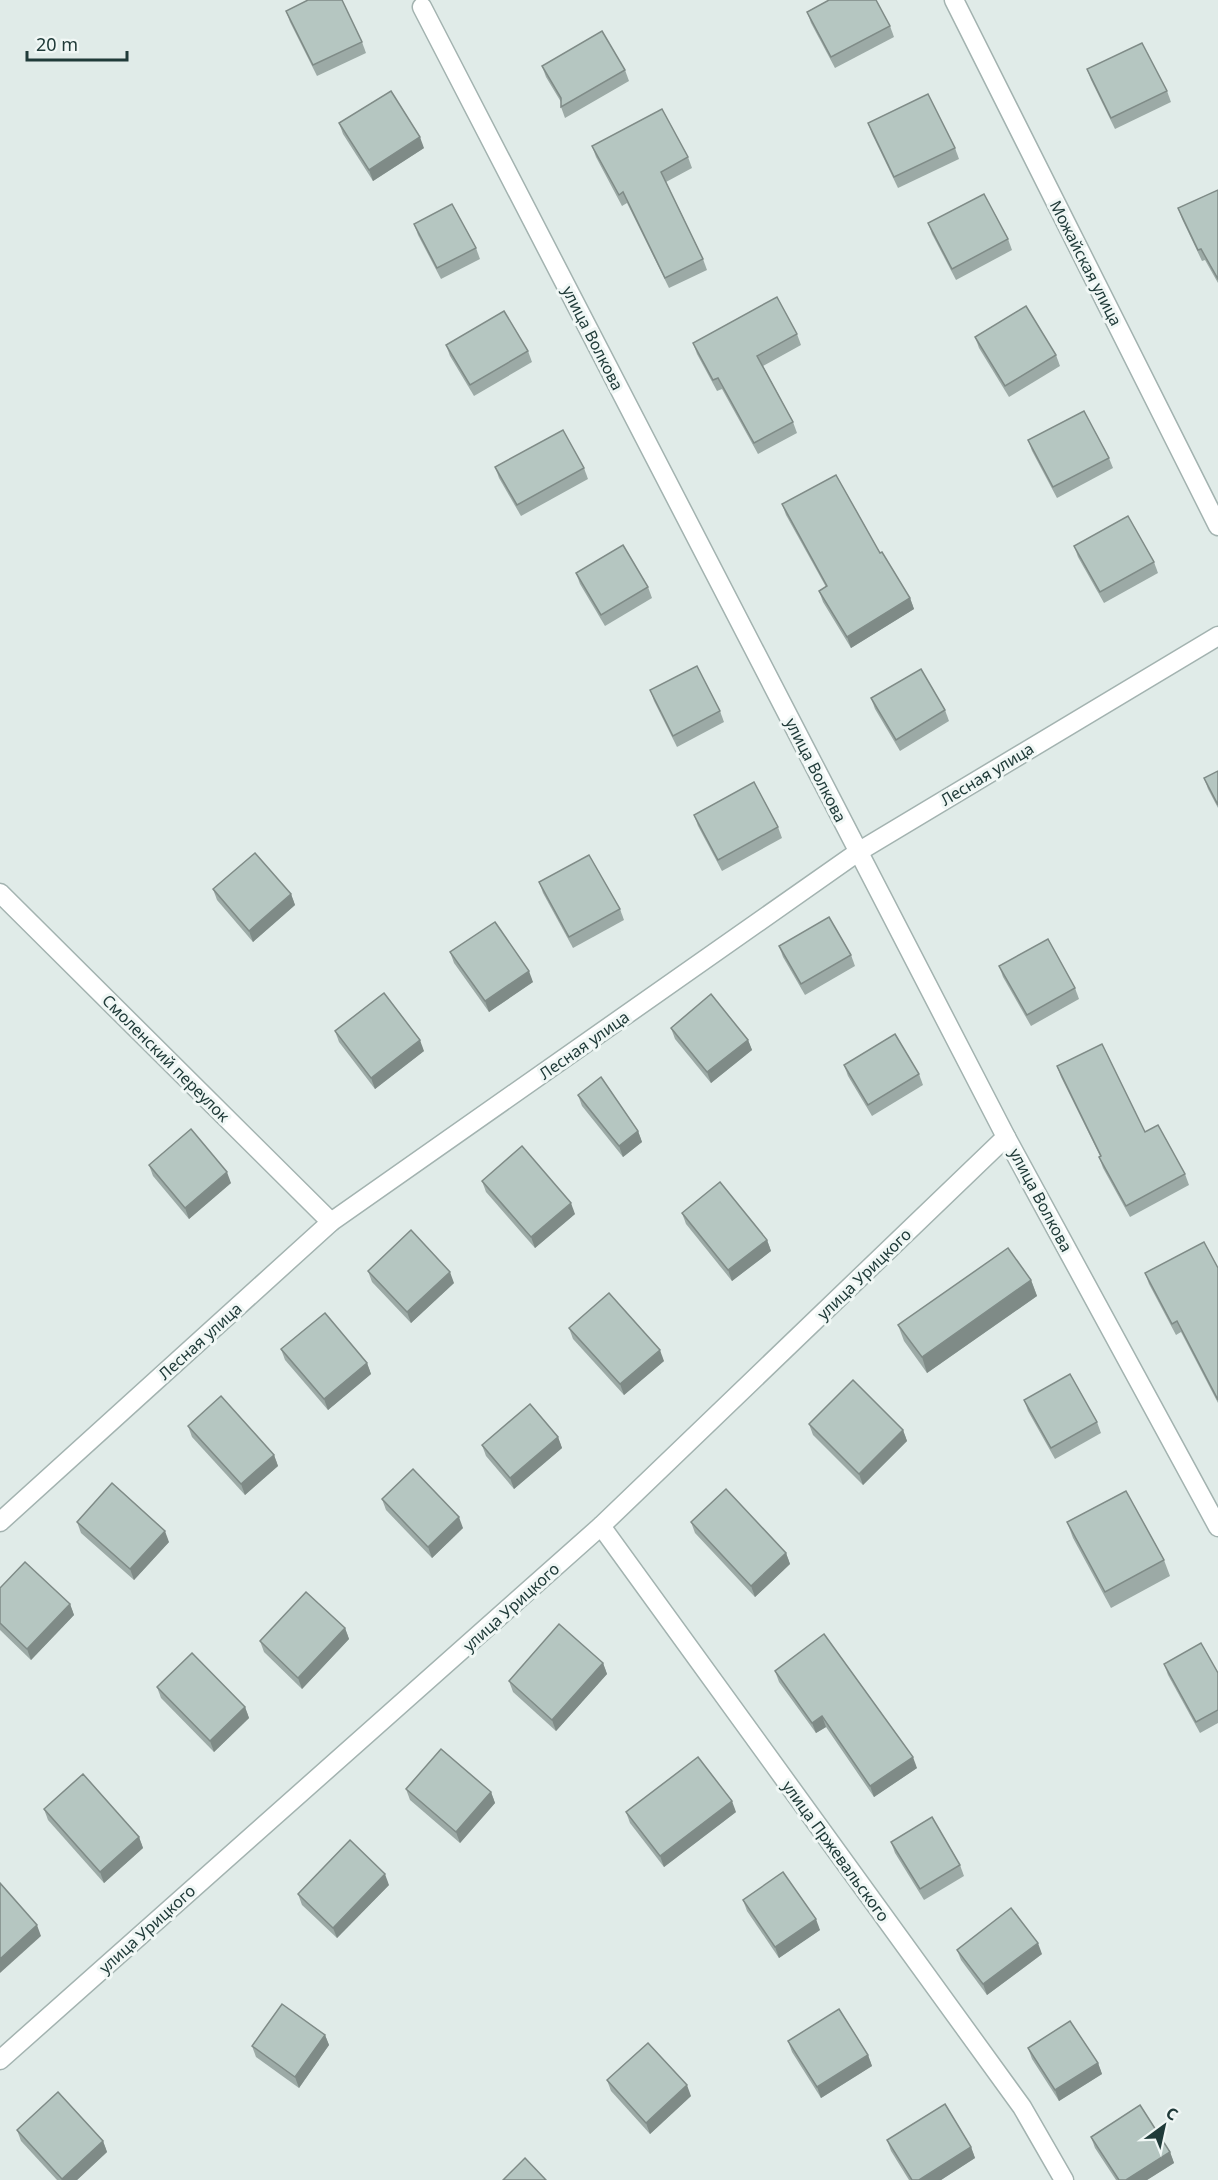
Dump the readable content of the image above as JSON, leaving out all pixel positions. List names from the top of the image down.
{
  "streets": {
    "street": [
      "Можайская улица",
      "улица Волкова",
      "Лесная улица",
      "Смоленский переулок",
      "улица Урицкого",
      "улица Пржевальского"
    ]
  },
  "crossings": [
    ["улица Волкова", "Лесная улица"],
    ["улица Волкова", "улица Урицкого"],
    ["Лесная улица", "Смоленский переулок"],
    ["улица Урицкого", "улица Пржевальского"]
  ],
  "scale_bar": "20 m",
  "north": "top right"
}
